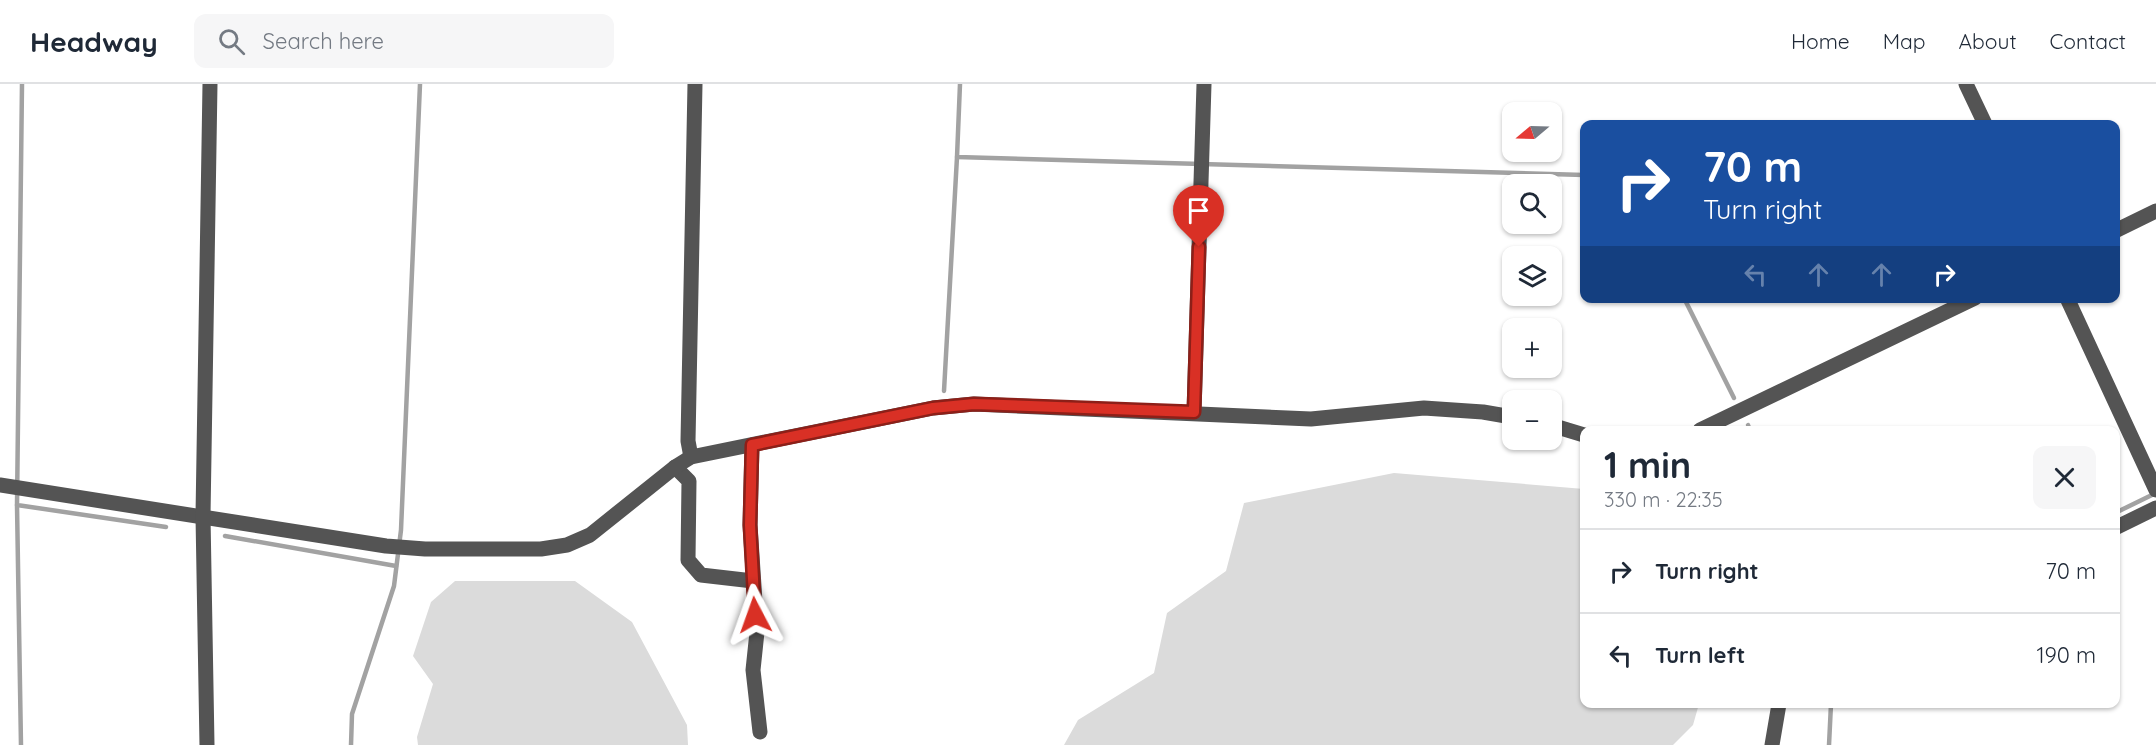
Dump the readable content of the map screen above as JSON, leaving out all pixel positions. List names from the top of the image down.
{
  "north": "left",
  "page": {
    "header": "Headway",
    "search": "Search here",
    "nav": [
      "Home",
      "Map",
      "About",
      "Contact"
    ],
    "map_buttons": ["+", "−"],
    "turn": ["70 m", "Turn right"],
    "heading": ["1 min", "330 m · 22:35"],
    "list": [
      {
        "name": "Turn right",
        "value": "70 m"
      },
      {
        "name": "Turn left",
        "value": "190 m"
      }
    ]
  }
}
